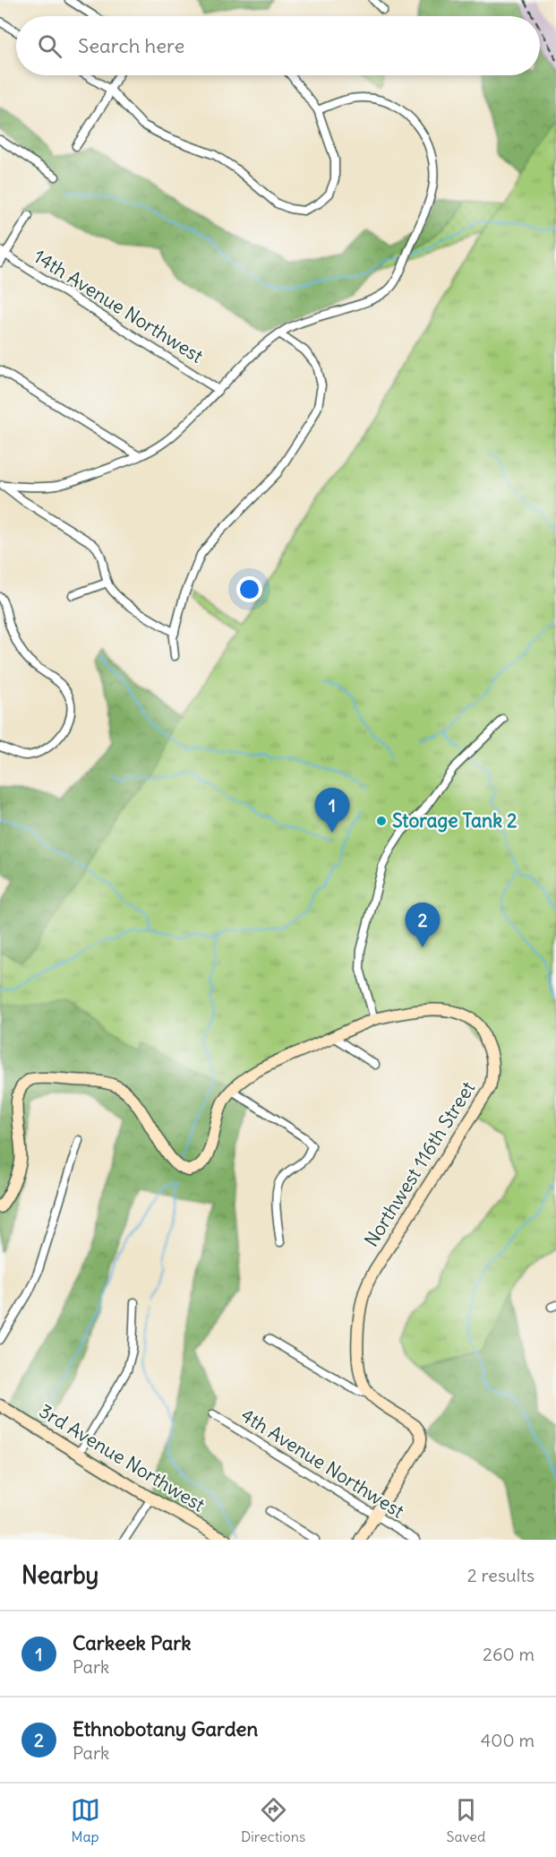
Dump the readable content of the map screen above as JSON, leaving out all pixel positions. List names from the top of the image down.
{
  "streets": {
    "street": [
      "14th Avenue Northwest",
      "Northwest 116th Street",
      "3rd Avenue Northwest",
      "4th Avenue Northwest"
    ]
  },
  "places": ["Storage Tank 2"],
  "page": {
    "search": "Search here",
    "pins": ["1", "2"],
    "heading": ["Nearby", "2 results"],
    "list": [
      {
        "mark": "1",
        "name": "Carkeek Park",
        "note": "Park",
        "value": "260 m"
      },
      {
        "mark": "2",
        "name": "Ethnobotany Garden",
        "note": "Park",
        "value": "400 m"
      }
    ],
    "nav": ["Map", "Directions", "Saved"]
  }
}
